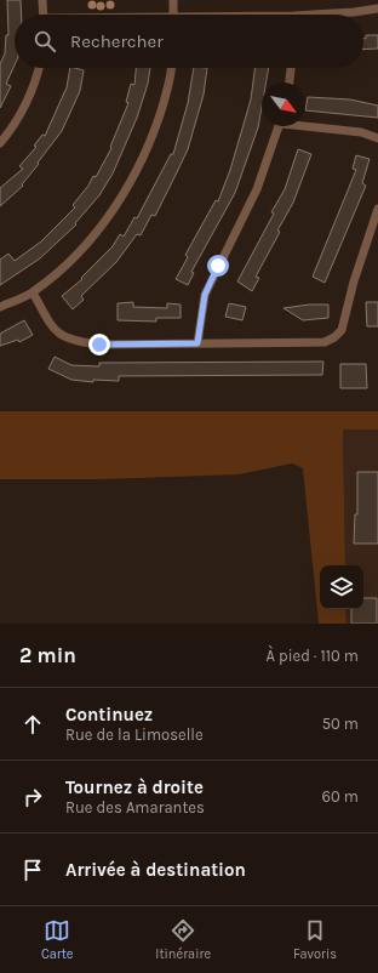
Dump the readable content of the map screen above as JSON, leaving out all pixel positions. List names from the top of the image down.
{
  "north": "bottom right",
  "page": {
    "search": "Rechercher",
    "heading": ["2 min", "À pied · 110 m"],
    "list": [
      ["Continuez", "Rue de la Limoselle", "50 m"],
      ["Tournez à droite", "Rue des Amarantes", "60 m"],
      "Arrivée à destination"
    ],
    "nav": ["Carte", "Itinéraire", "Favoris"]
  }
}
